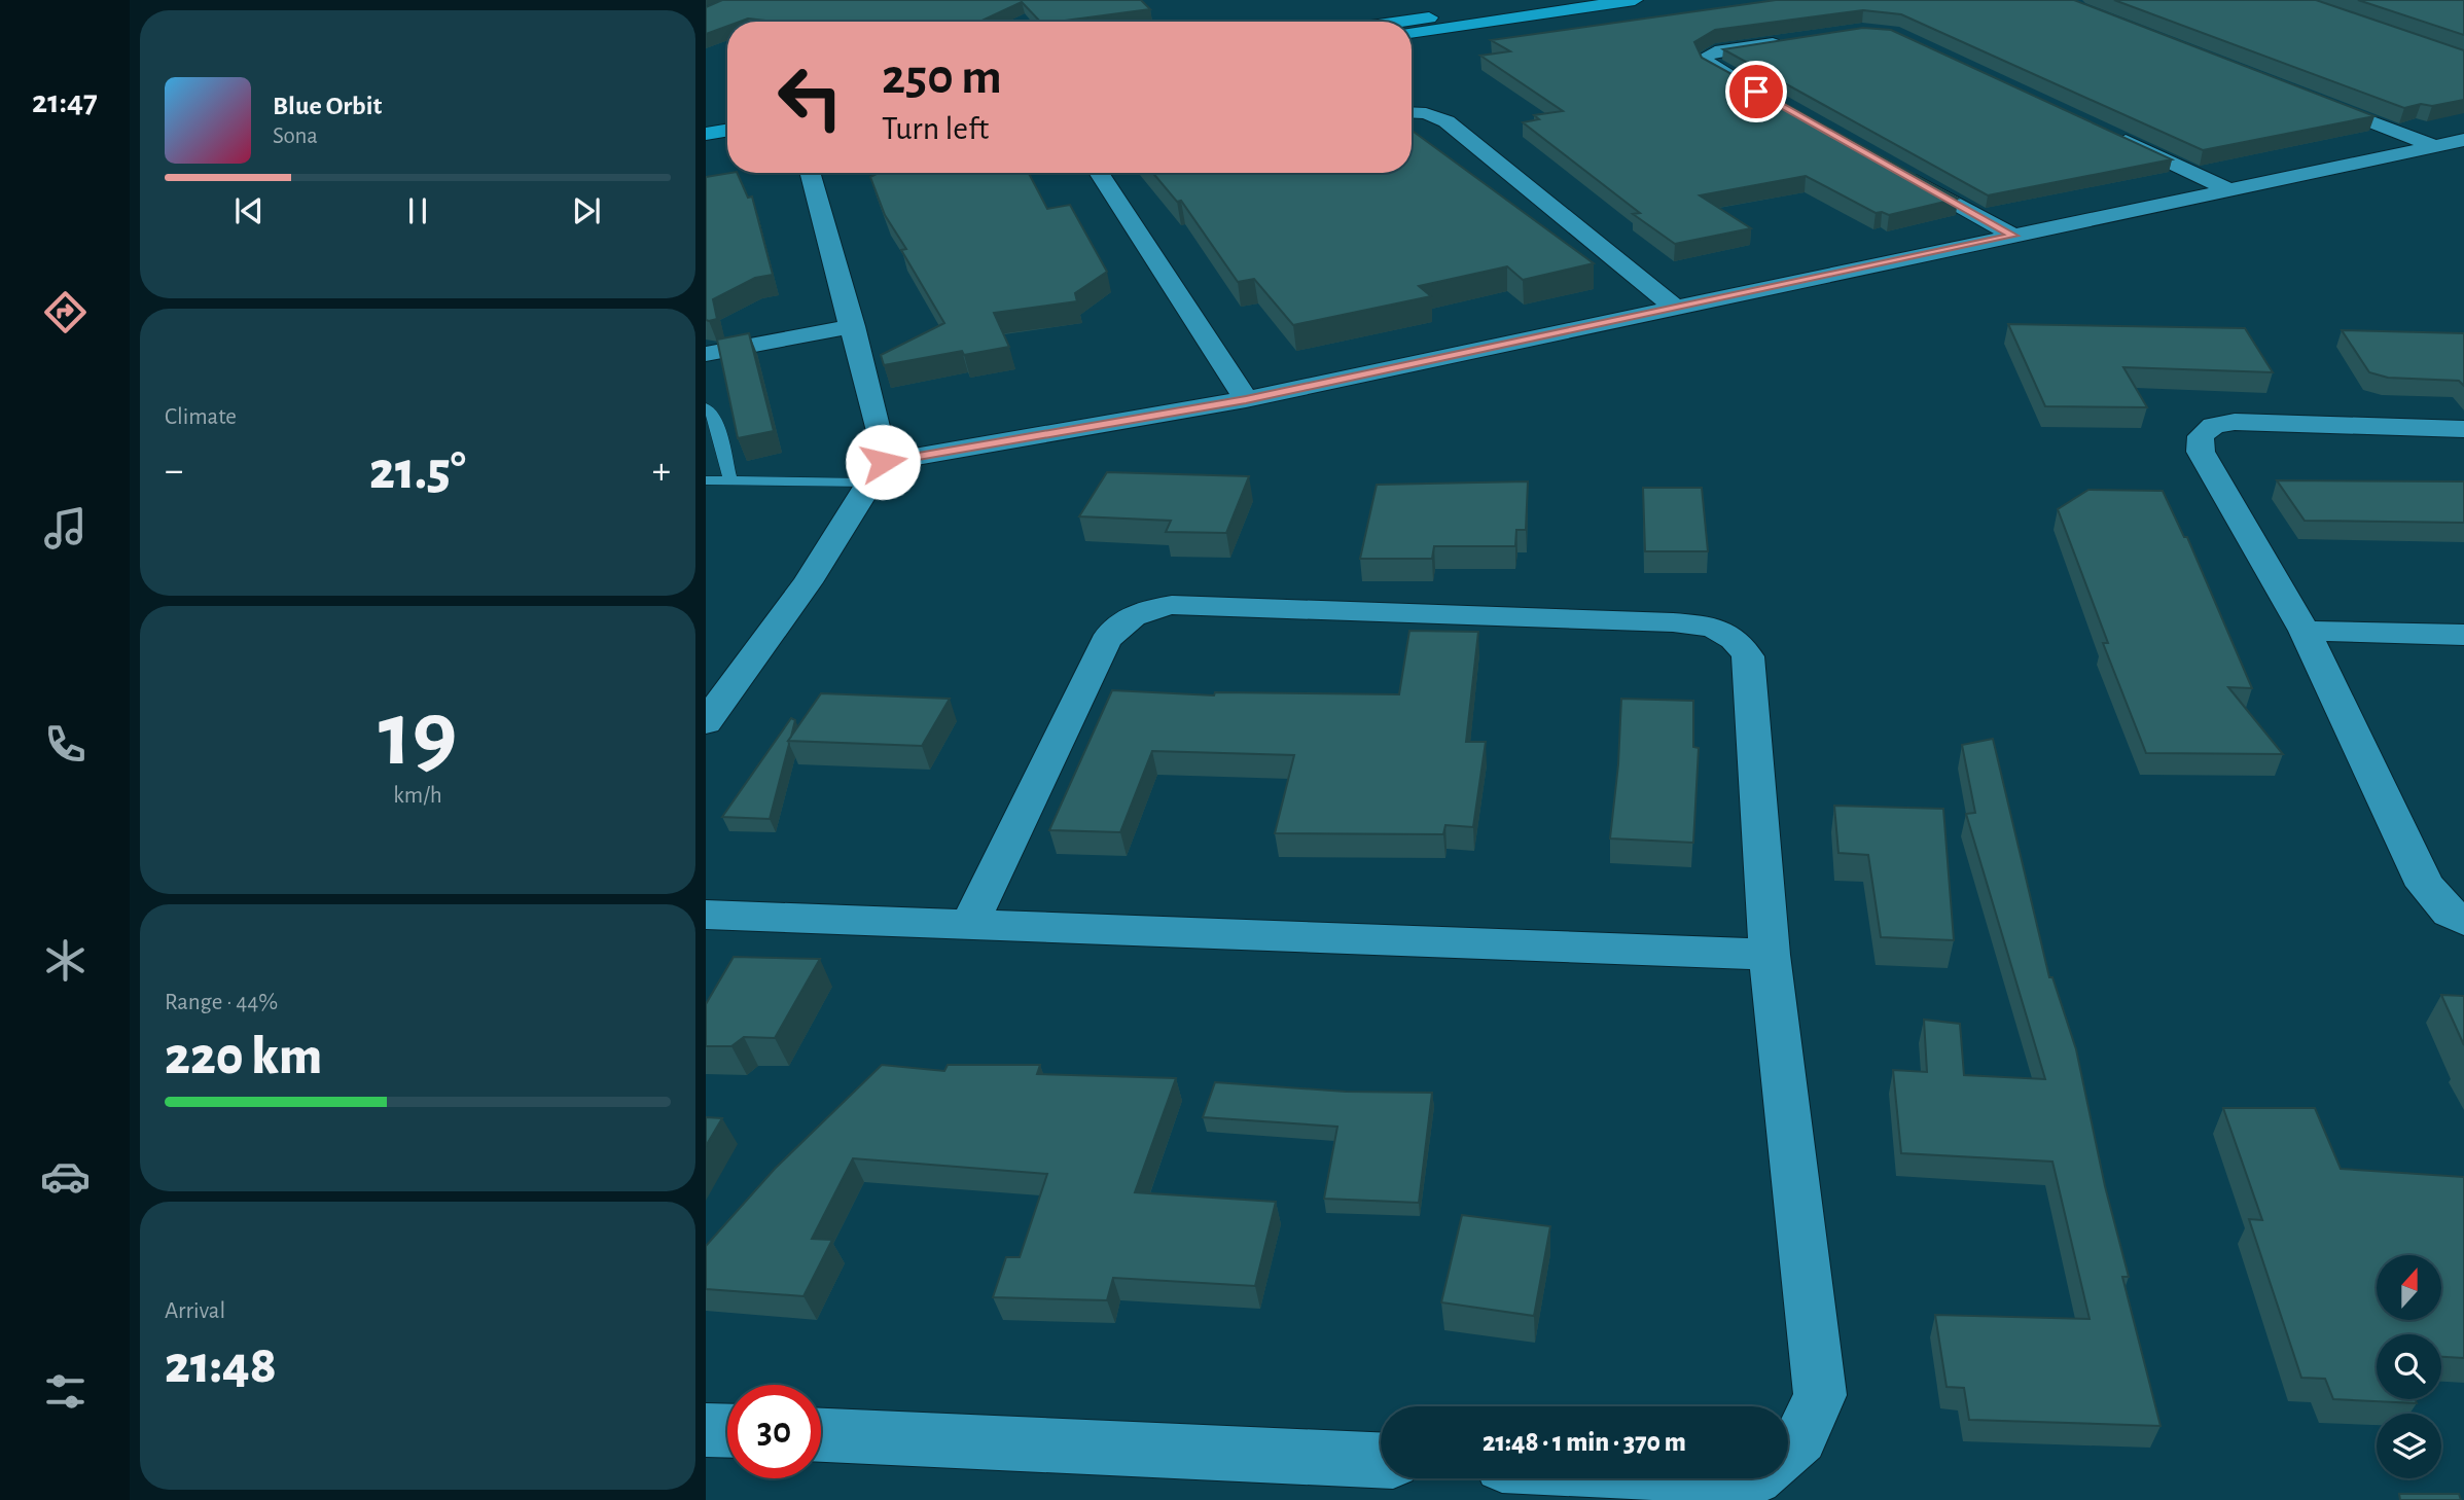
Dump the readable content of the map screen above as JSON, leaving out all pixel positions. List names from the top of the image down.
{
  "north": "top",
  "page": {
    "tabs": "21:47",
    "turn": ["250 m", "Turn left"],
    "song": ["Blue Orbit", "Sona"],
    "tile": [
      "Climate",
      ["19", "km/h"],
      ["Range · 44%", "220 km"],
      ["Arrival", "21:48"]
    ],
    "heat": ["−", "21.5°", "+"],
    "limit": "30",
    "trip": "21:48 · 1 min · 370 m"
  }
}
